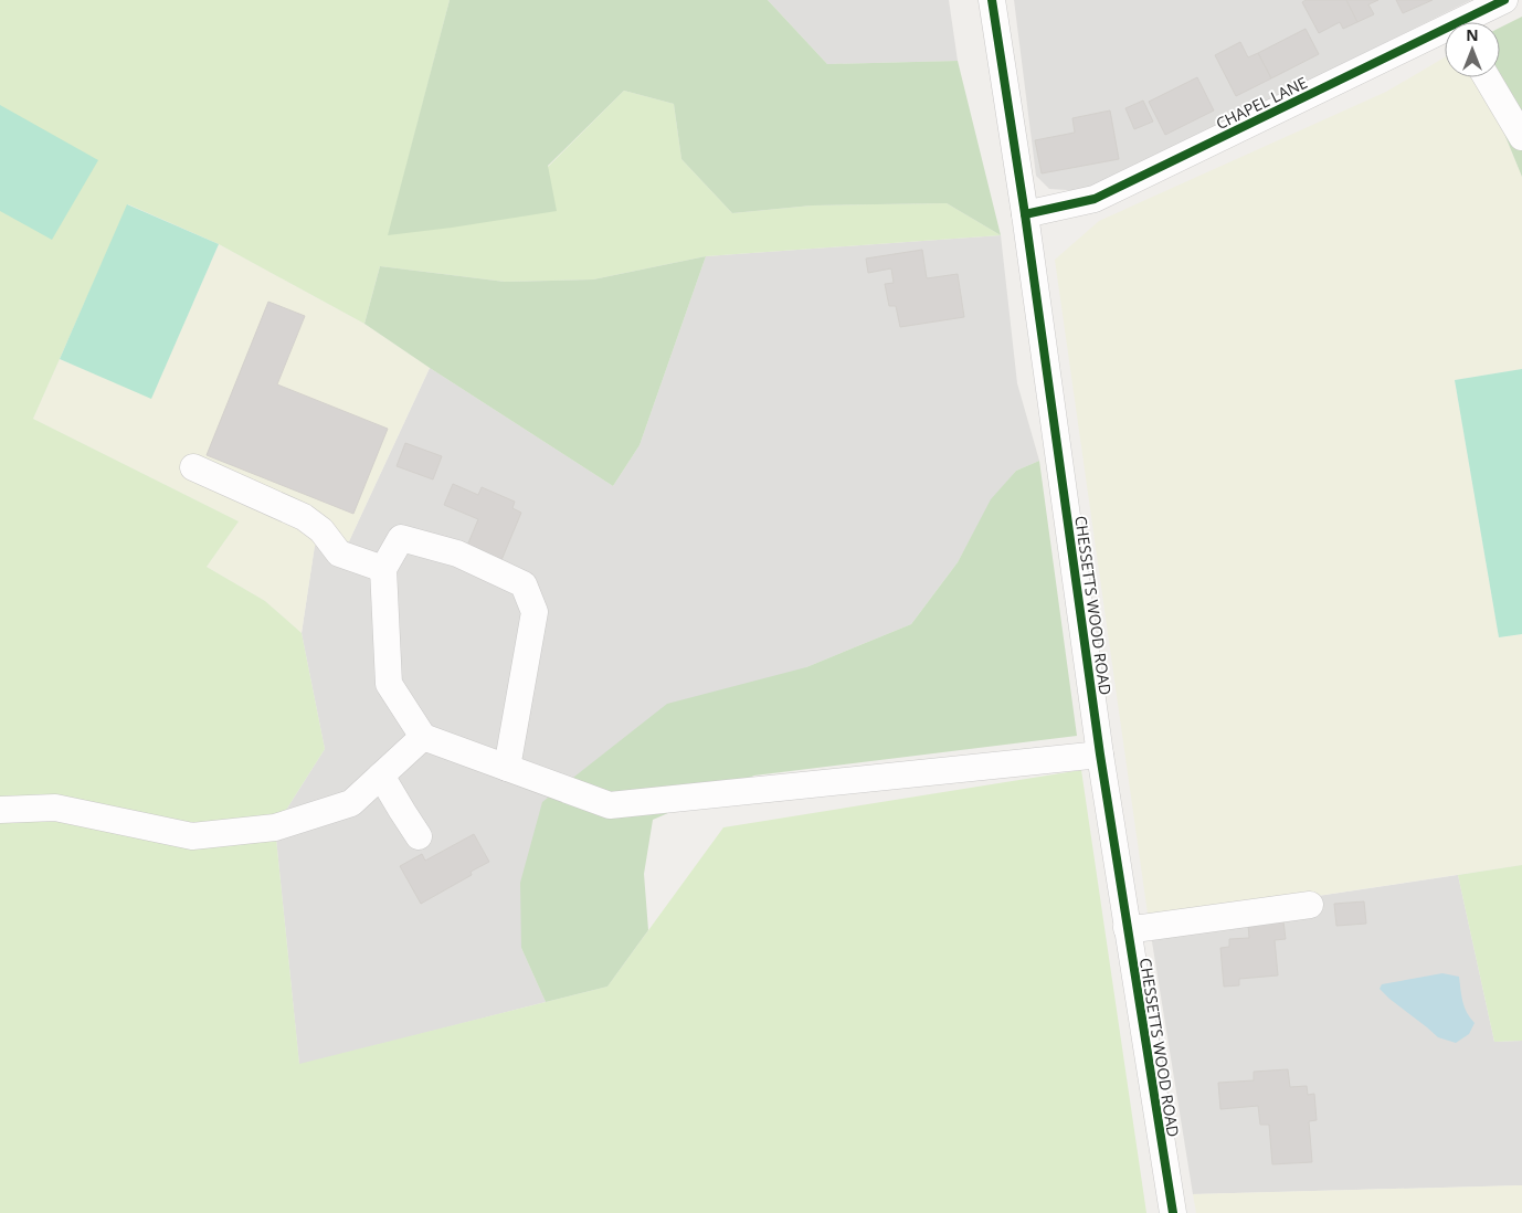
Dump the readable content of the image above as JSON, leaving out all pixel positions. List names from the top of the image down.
{
  "streets": {
    "street": ["CHAPEL LANE", "CHESSETTS WOOD ROAD"]
  },
  "crossings": [
    ["CHAPEL LANE", "CHESSETTS WOOD ROAD"]
  ],
  "north": "top"
}
